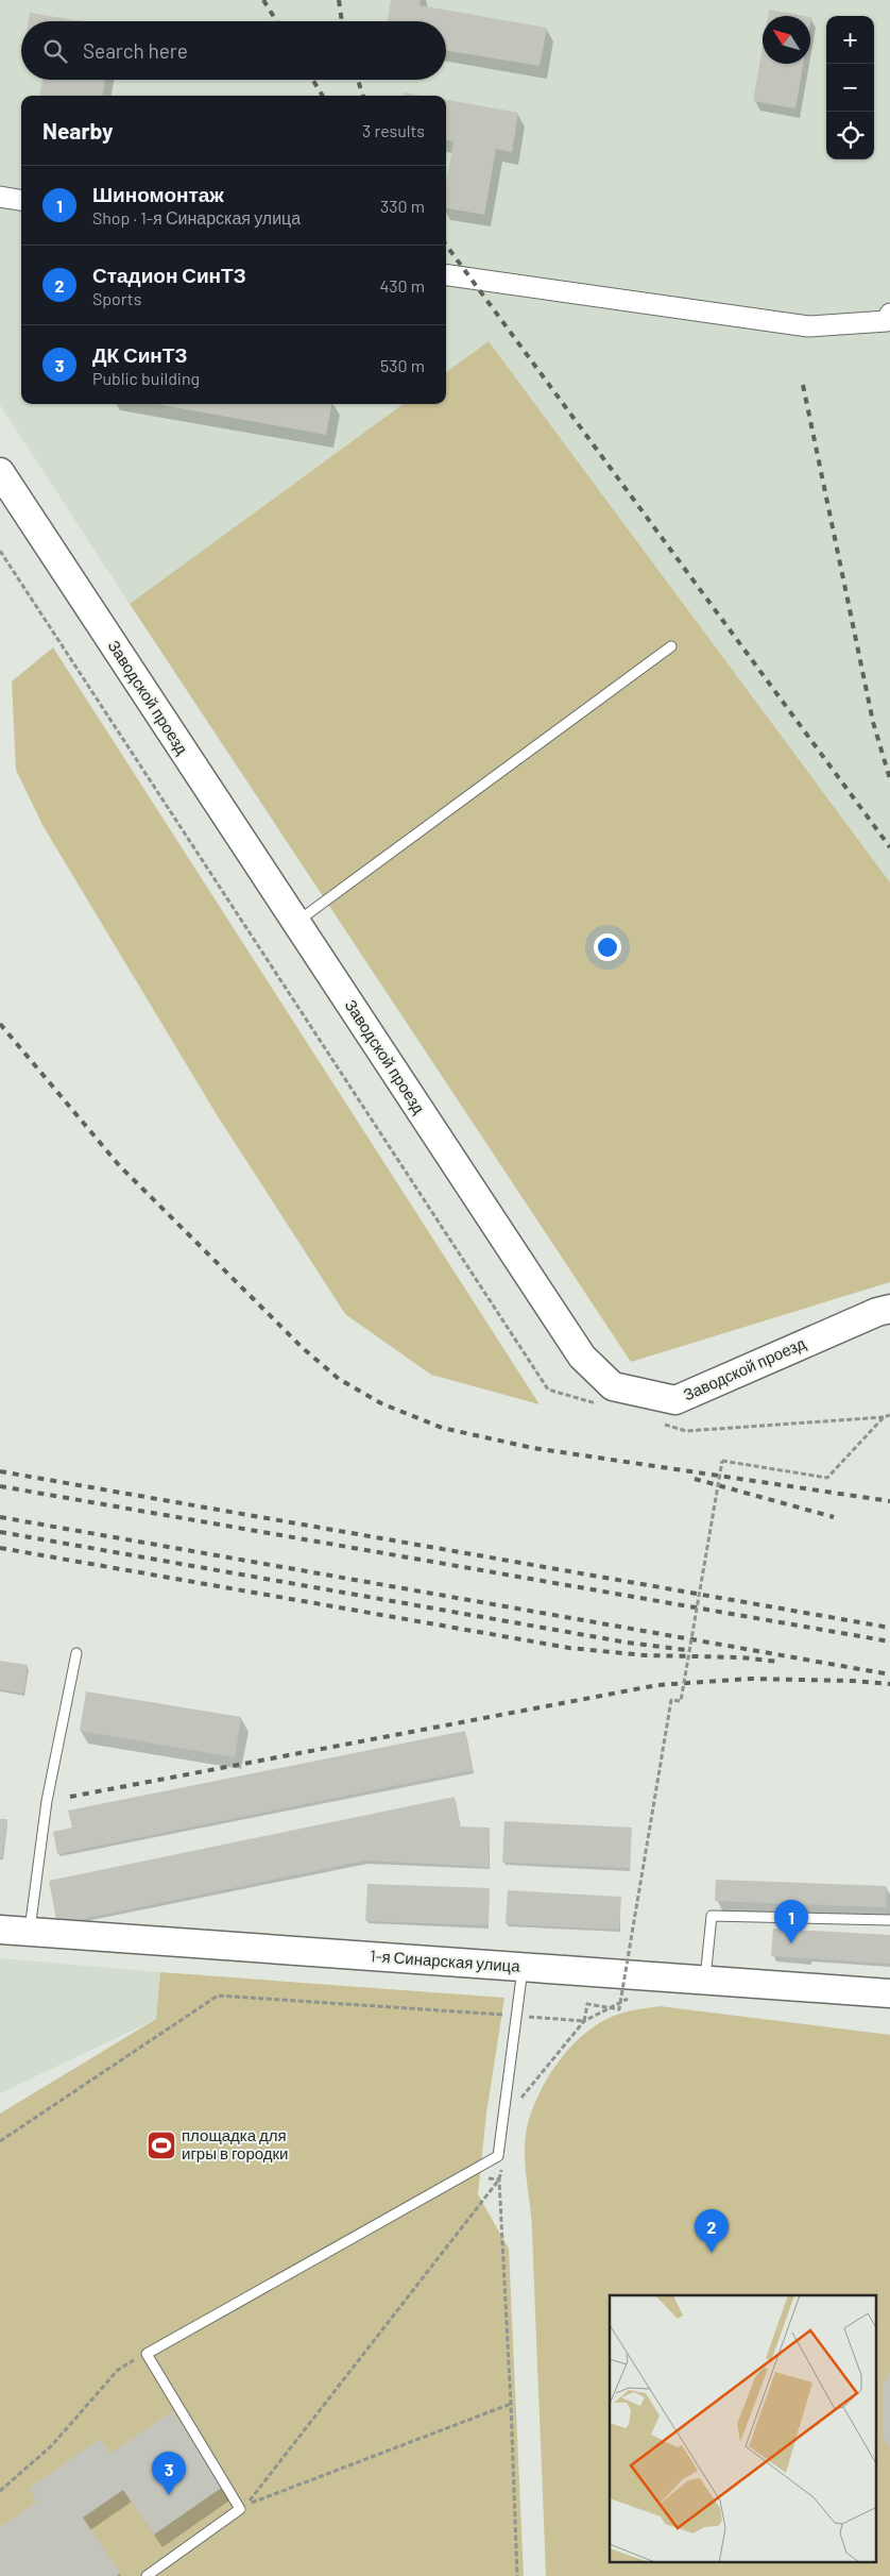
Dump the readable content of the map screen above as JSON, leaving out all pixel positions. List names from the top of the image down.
{
  "streets": {
    "street": ["Заводской проезд", "1-я Синарская улица"]
  },
  "places": {
    "sports": ["площадка для игры в городки"]
  },
  "north": "top left",
  "page": {
    "map_buttons": ["+", "−"],
    "search": "Search here",
    "heading": ["Nearby", "3 results"],
    "list": [
      {
        "mark": "1",
        "name": "Шиномонтаж",
        "note": "Shop · 1-я Синарская улица",
        "value": "330 m"
      },
      {
        "mark": "2",
        "name": "Стадион СинТЗ",
        "note": "Sports",
        "value": "430 m"
      },
      {
        "mark": "3",
        "name": "ДК СинТЗ",
        "note": "Public building",
        "value": "530 m"
      }
    ],
    "pins": ["1", "2", "3"]
  }
}
